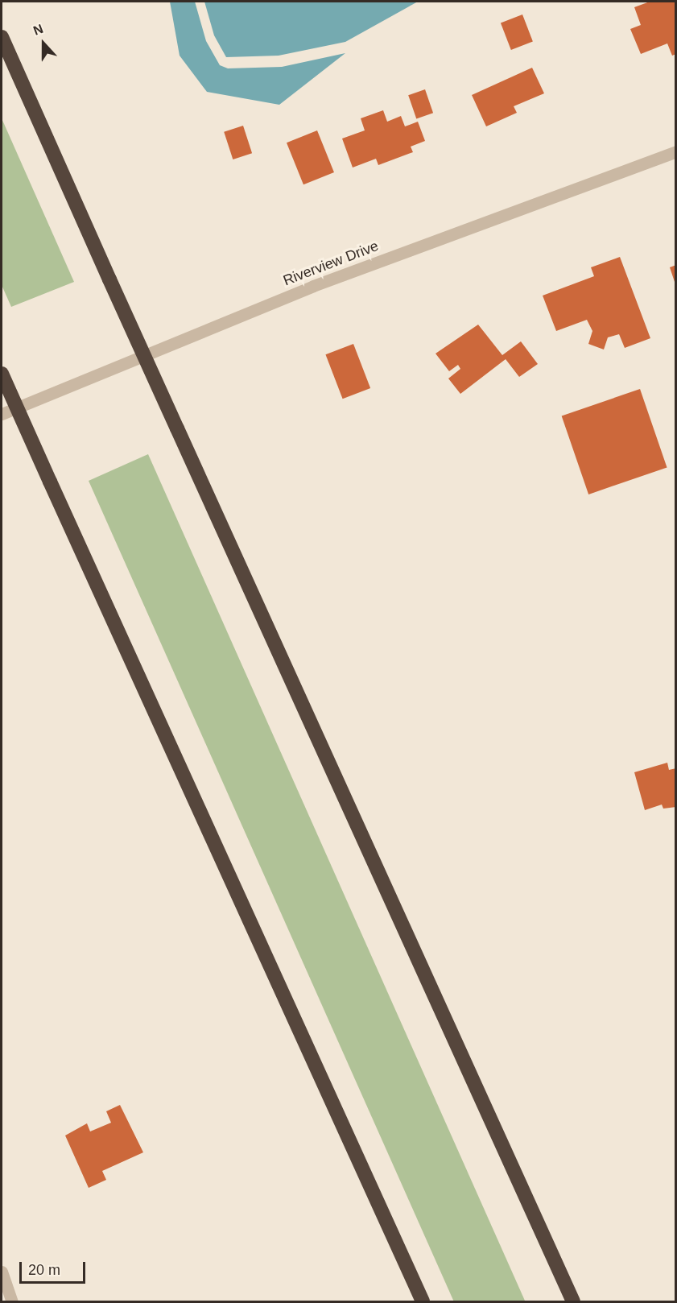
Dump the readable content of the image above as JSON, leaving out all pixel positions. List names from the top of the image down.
{
  "streets": {
    "street": ["Riverview Drive"]
  },
  "scale_bar": "20 m",
  "north": "top"
}
